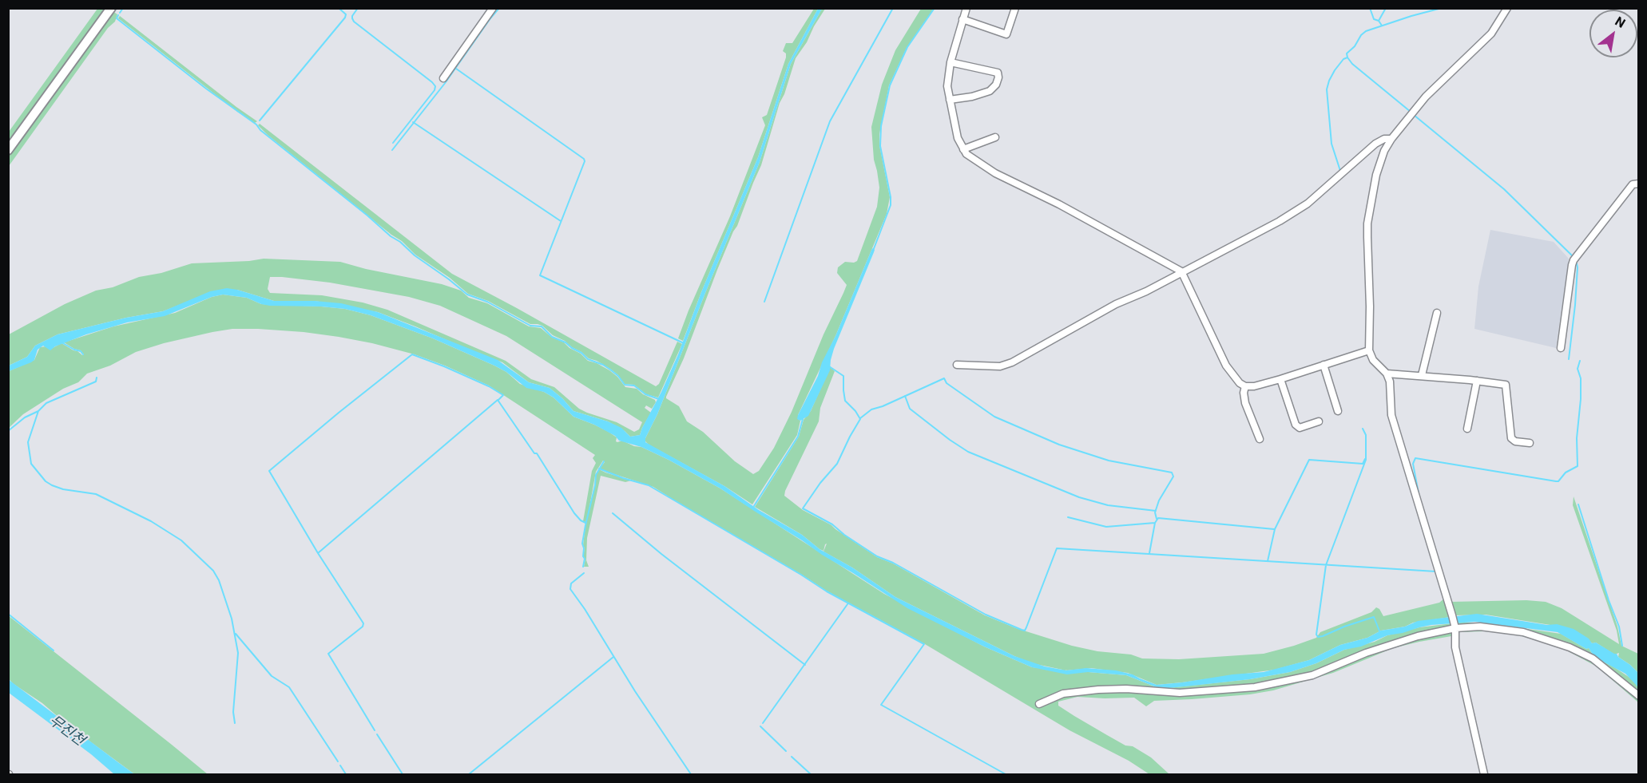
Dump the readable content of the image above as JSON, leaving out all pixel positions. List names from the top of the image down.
{
  "water": ["무진천"],
  "north": "top right"
}
